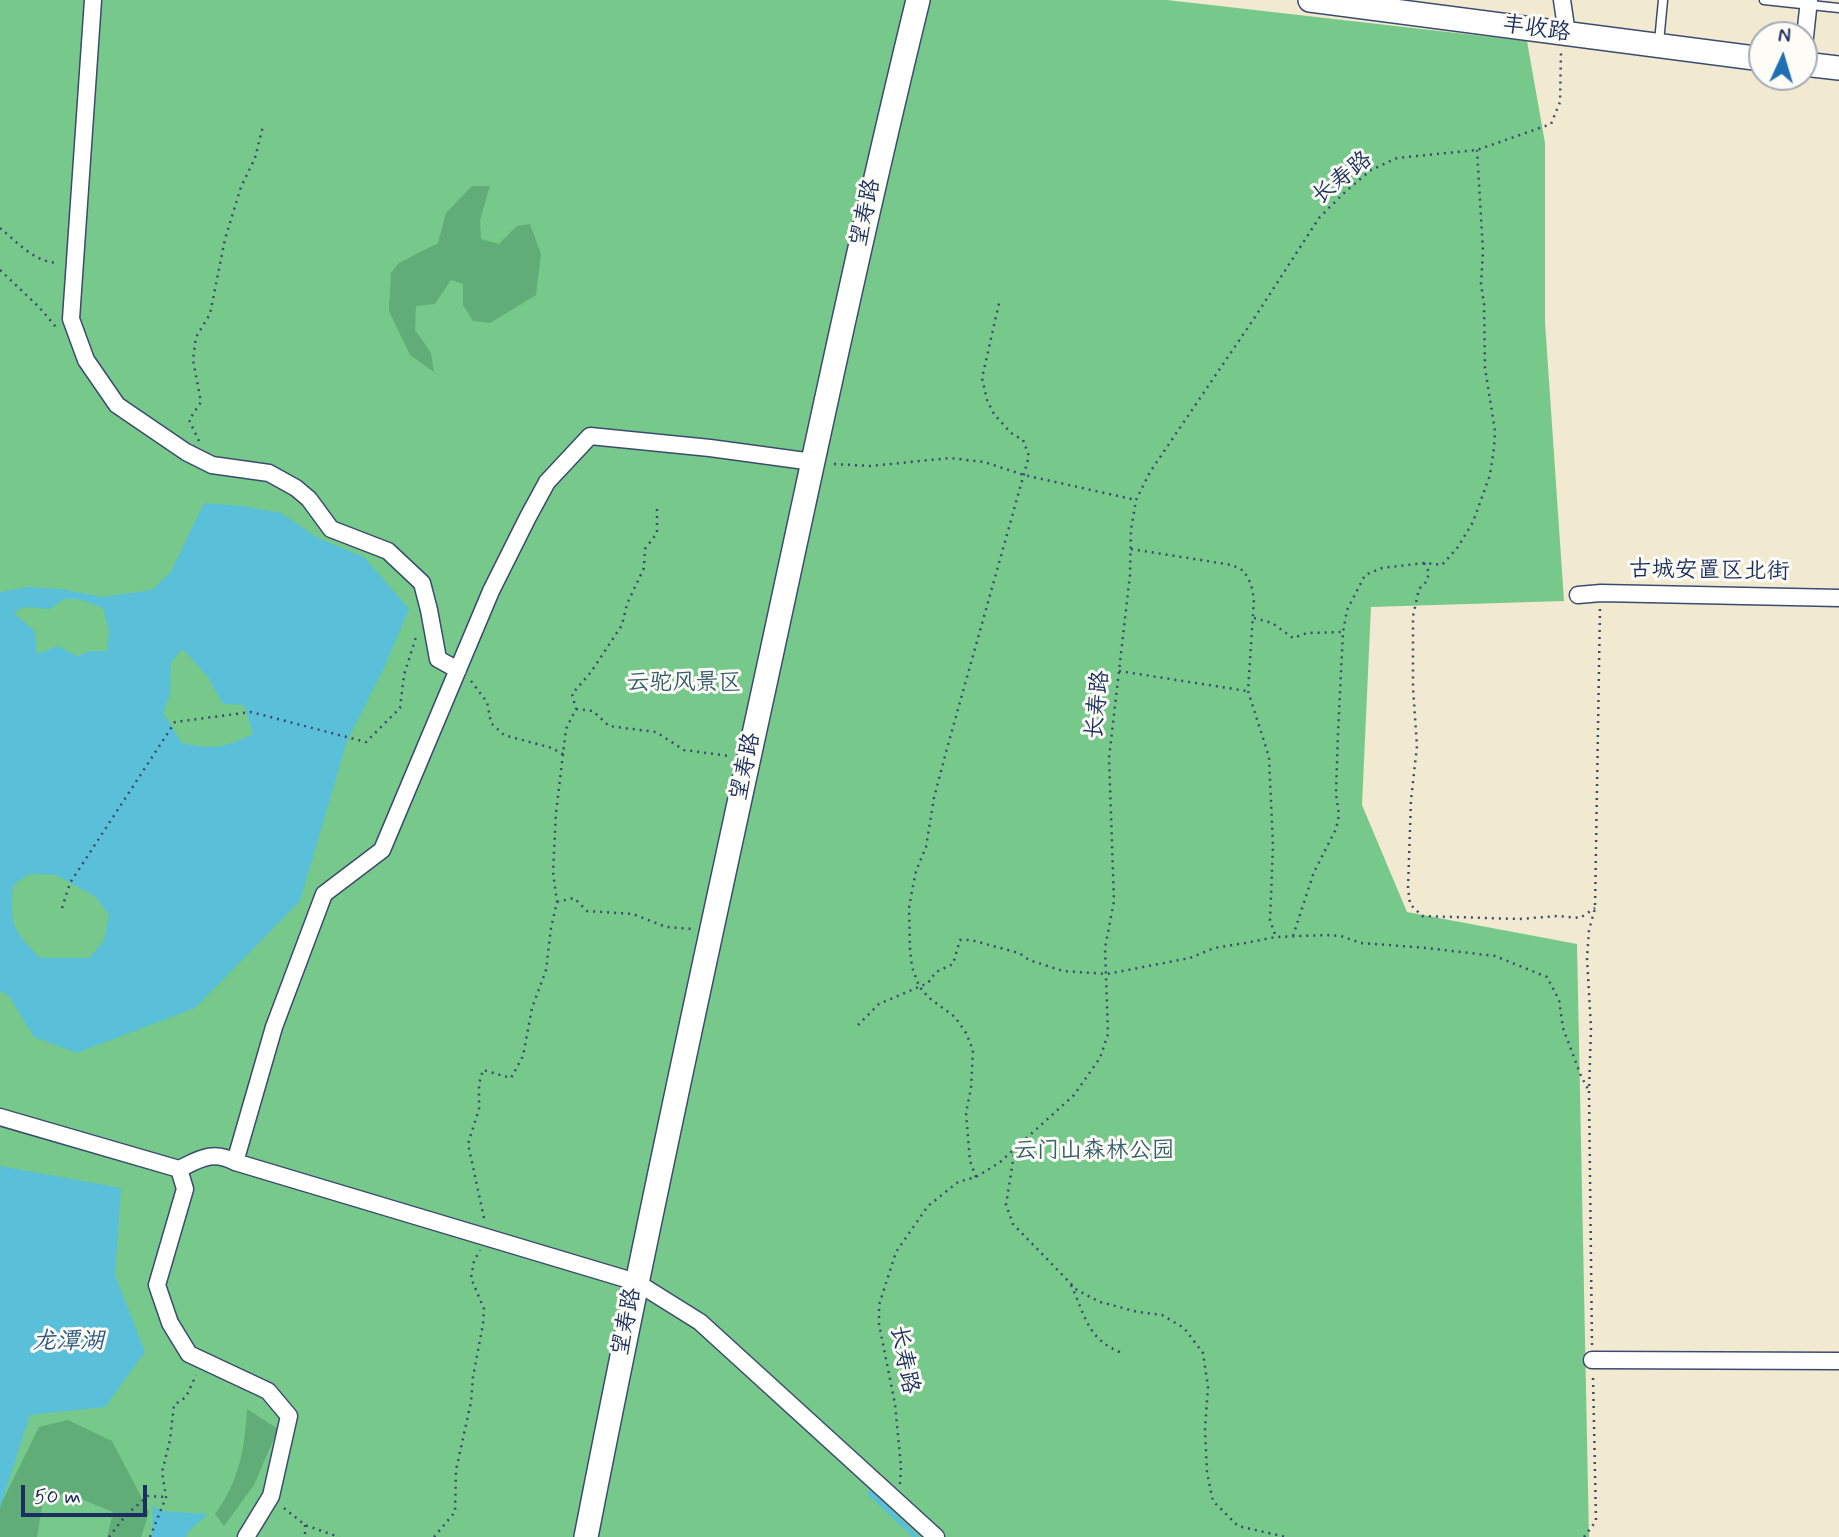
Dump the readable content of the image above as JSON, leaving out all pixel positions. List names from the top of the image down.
{
  "streets": {
    "street": ["丰收路", "望寿路", "古城安置区北街"],
    "path": ["长寿路"]
  },
  "crossings": [
    ["丰收路", "长寿路"]
  ],
  "water": ["龙潭湖"],
  "parks": ["云驼风景区", "云门山森林公园"],
  "scale_bar": "50 m",
  "north": "top"
}
